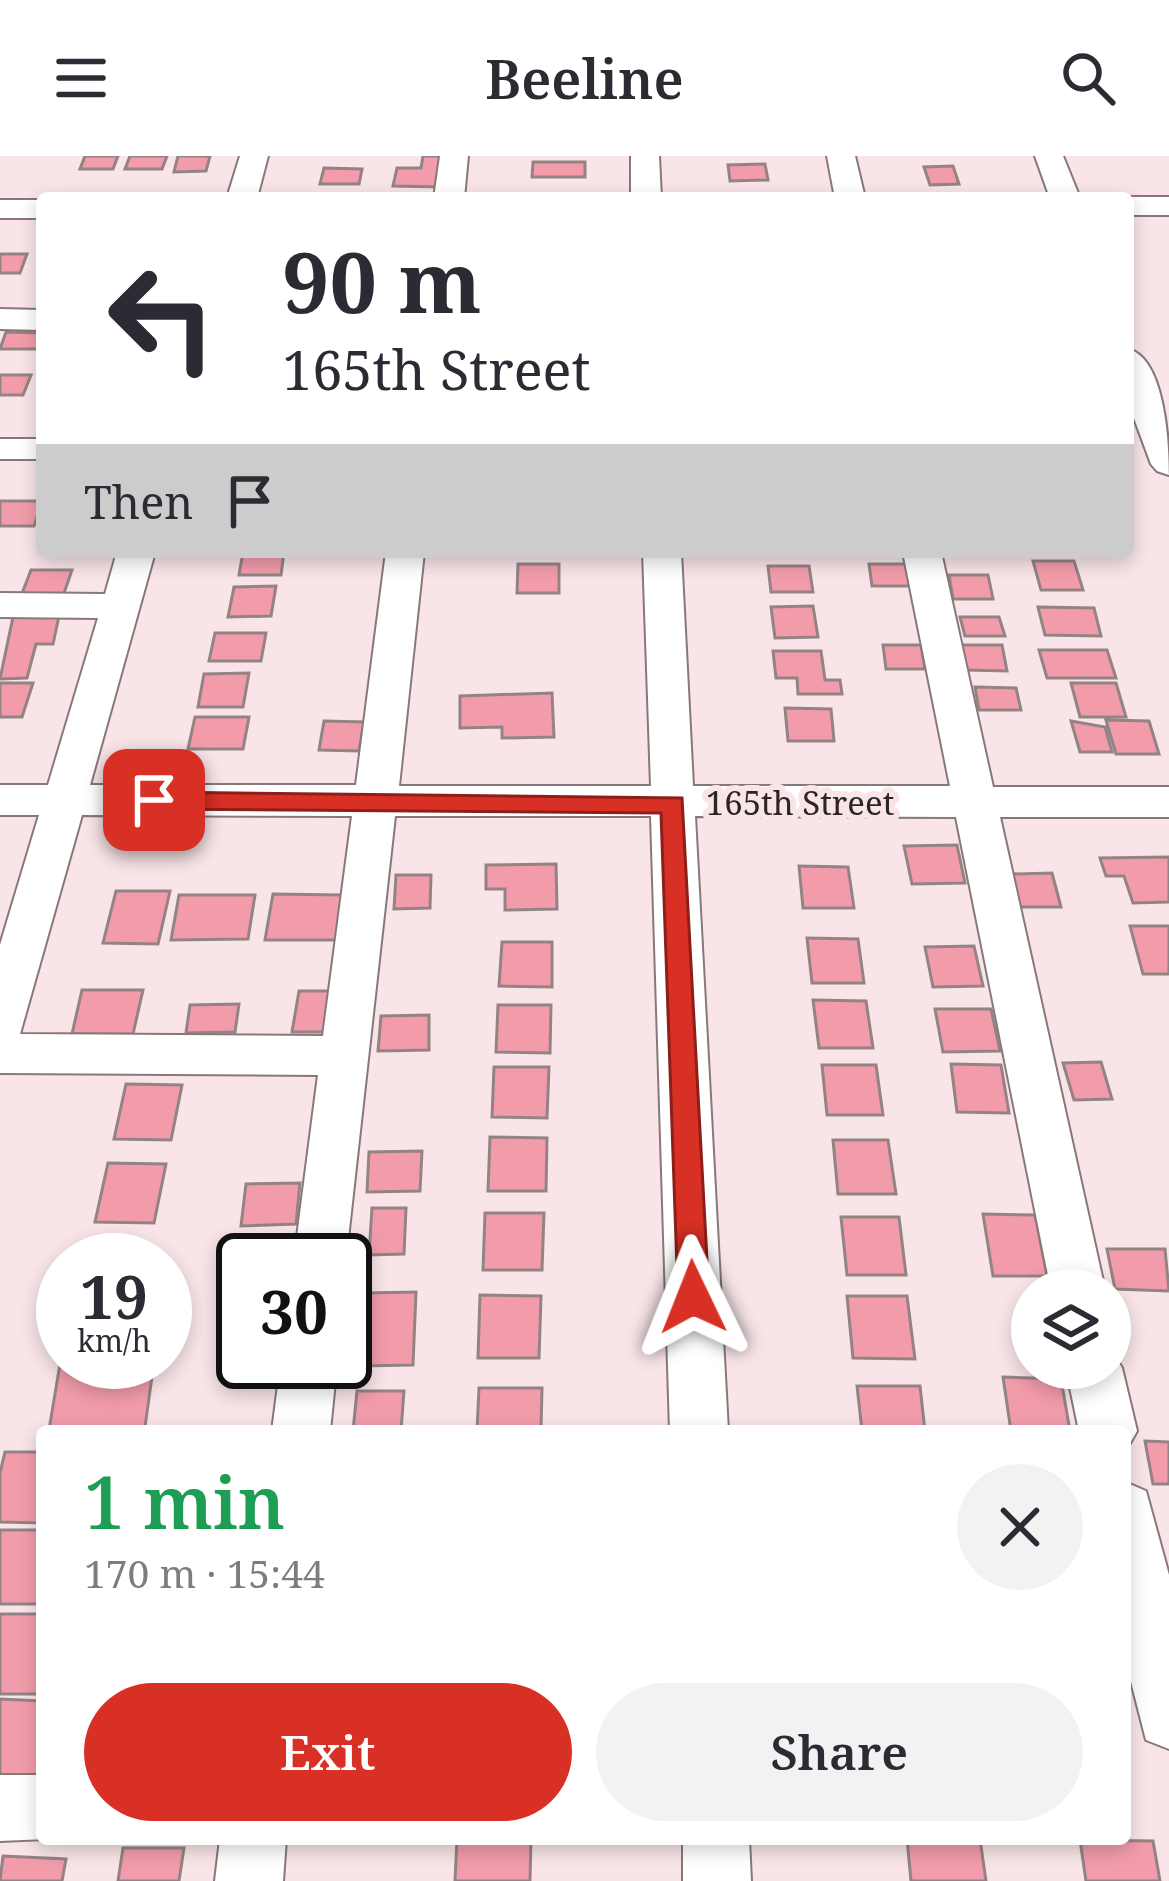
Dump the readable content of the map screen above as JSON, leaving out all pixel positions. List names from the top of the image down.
{
  "streets": {
    "street": ["165th Street"]
  },
  "page": {
    "header": "Beeline",
    "turn": ["90 m", "165th Street"],
    "then": "Then",
    "speed": "19 km/h",
    "limit": "30",
    "heading": ["1 min", "170 m · 15:44"],
    "buttons": ["Exit", "Share"]
  }
}
